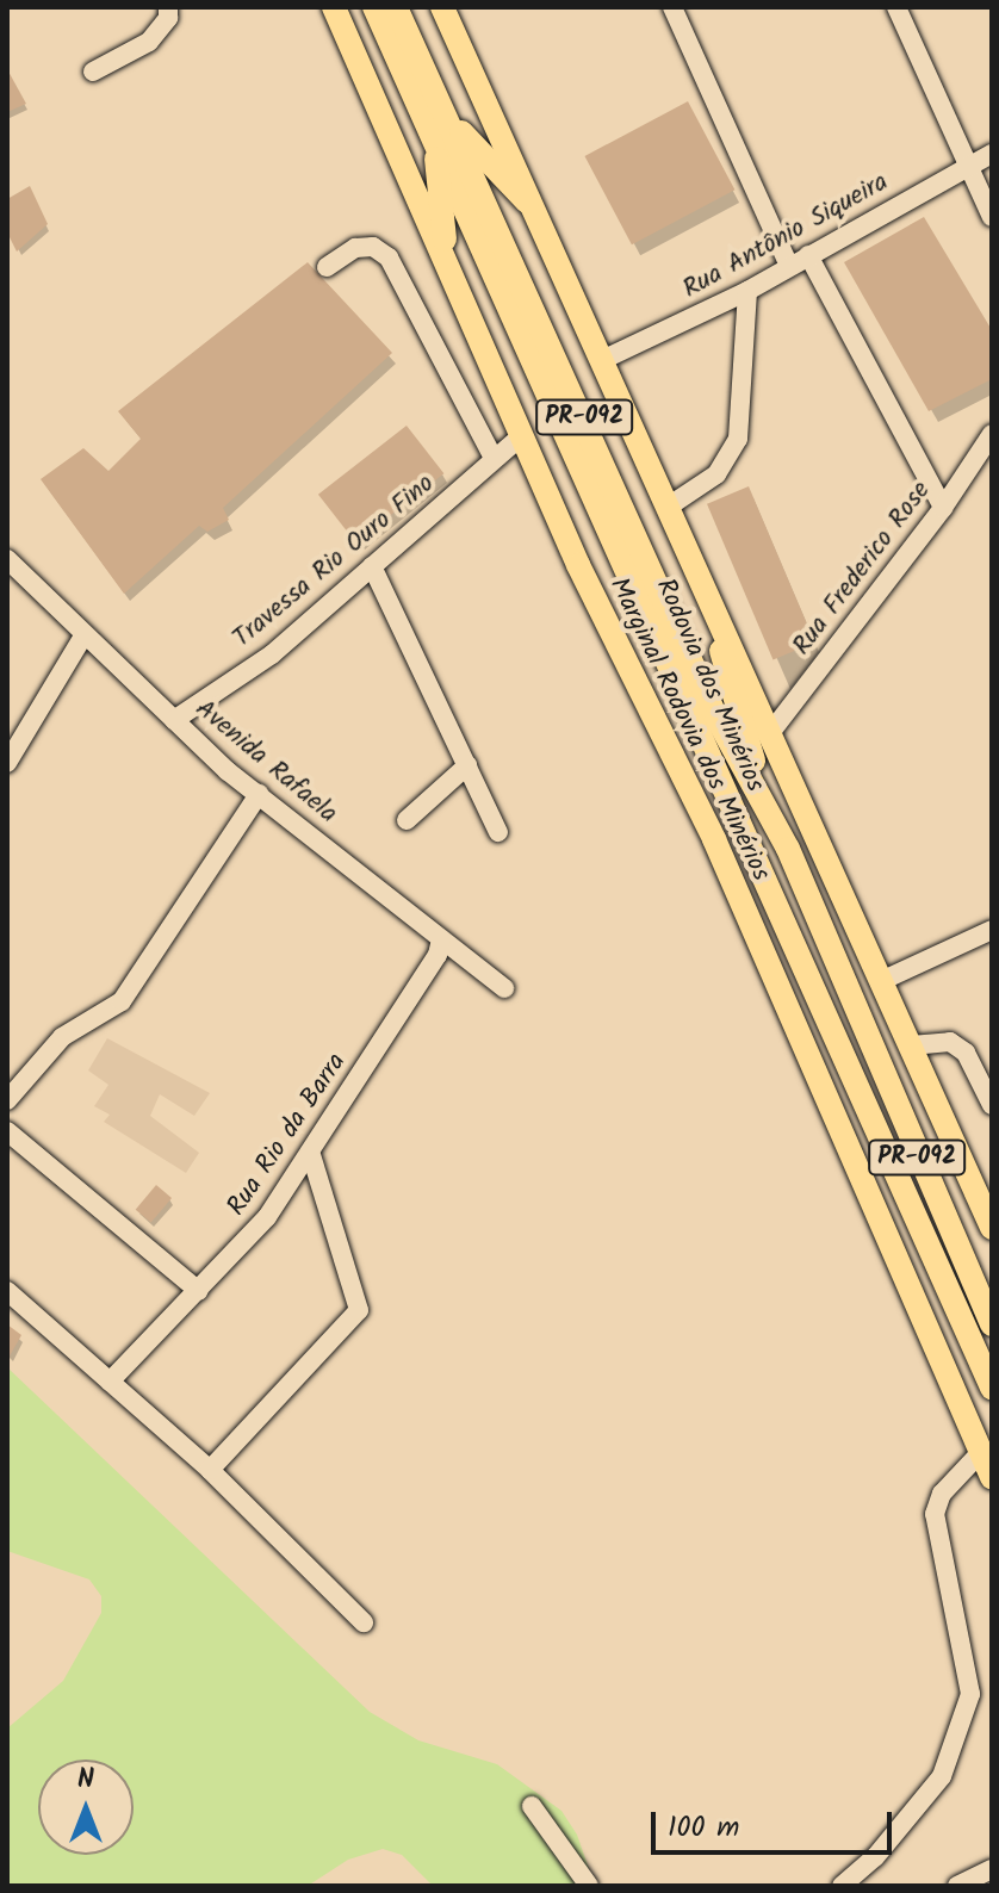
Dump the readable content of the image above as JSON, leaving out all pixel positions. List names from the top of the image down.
{
  "streets": {
    "main road": ["PR-092", "Rodovia dos Minérios", "Marginal Rodovia dos Minérios"],
    "street": [
      "Rua Antônio Siqueira",
      "Travessa Rio Ouro Fino",
      "Rua Frederico Rose",
      "Avenida Rafaela",
      "Rua Rio da Barra"
    ]
  },
  "crossings": [
    ["Travessa Rio Ouro Fino", "Marginal Rodovia dos Minérios"],
    ["Travessa Rio Ouro Fino", "Avenida Rafaela"],
    ["Avenida Rafaela", "Rua Rio da Barra"]
  ],
  "scale_bar": "100 m",
  "north": "top"
}
